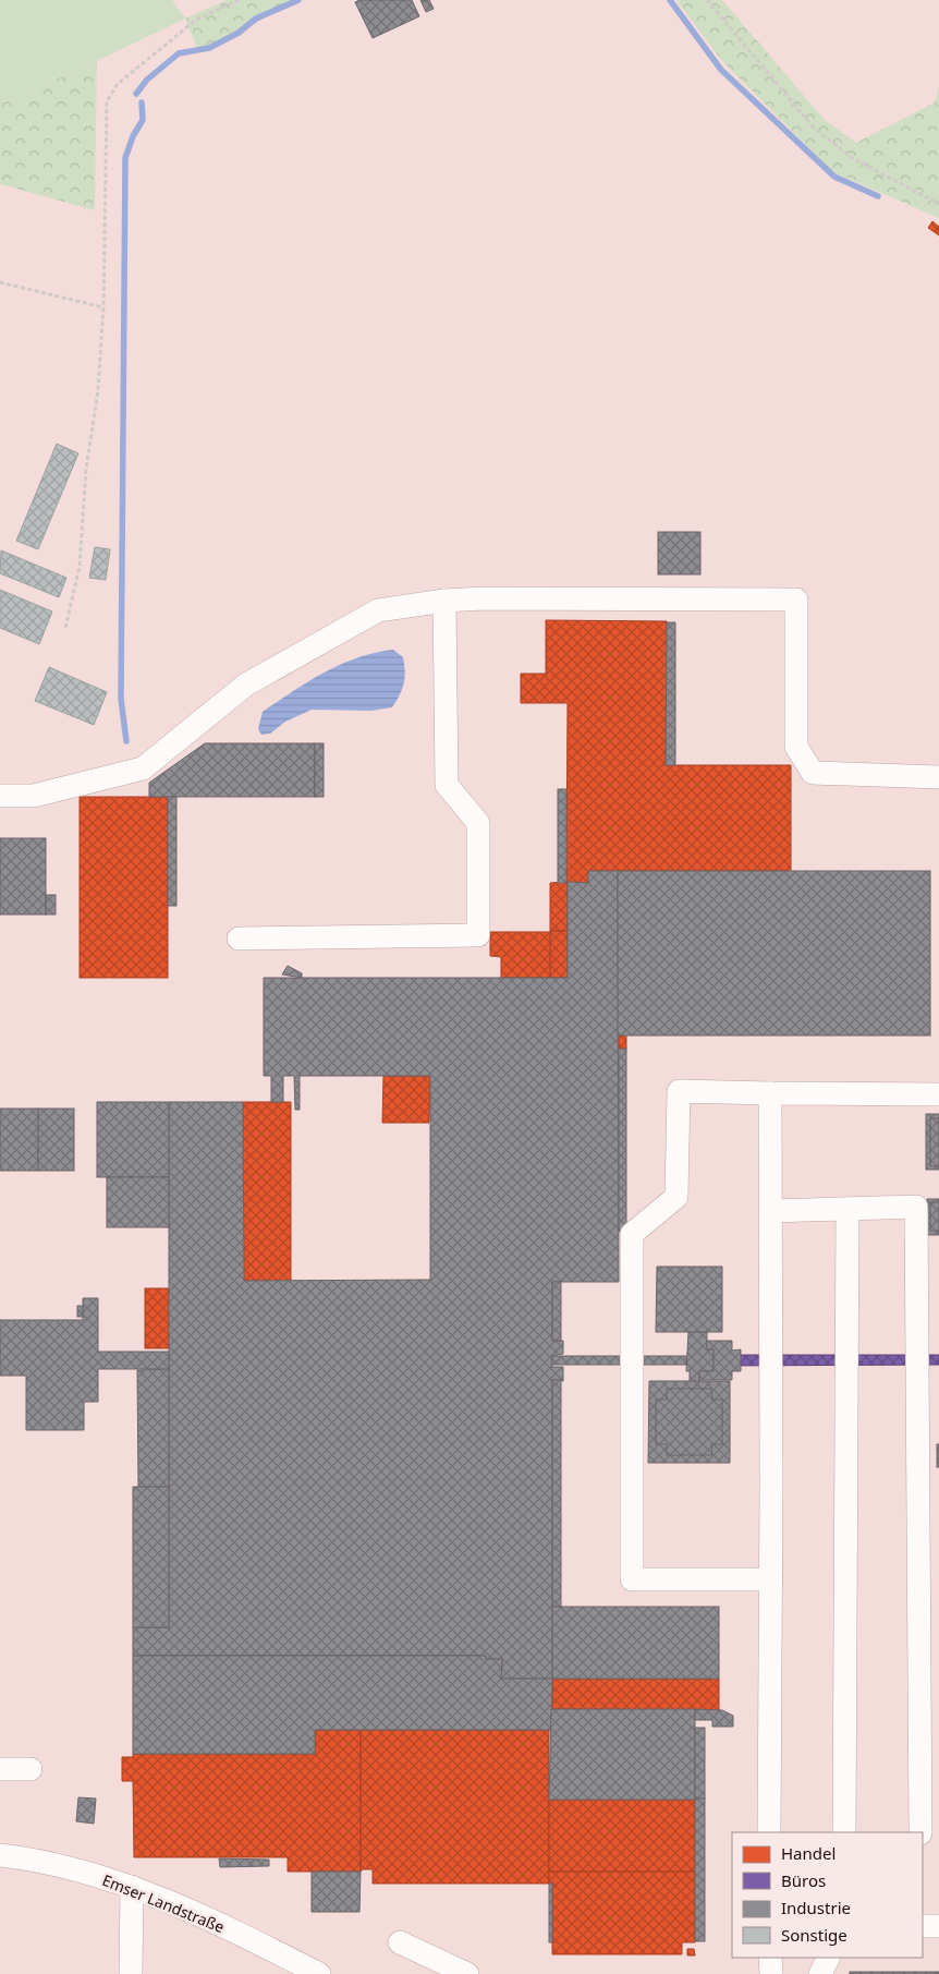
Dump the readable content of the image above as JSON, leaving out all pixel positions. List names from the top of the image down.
{
  "streets": {
    "street": ["Emser Landstraße"]
  },
  "legend": [
    "Handel",
    "Büros",
    "Industrie",
    "Sonstige"
  ]
}
